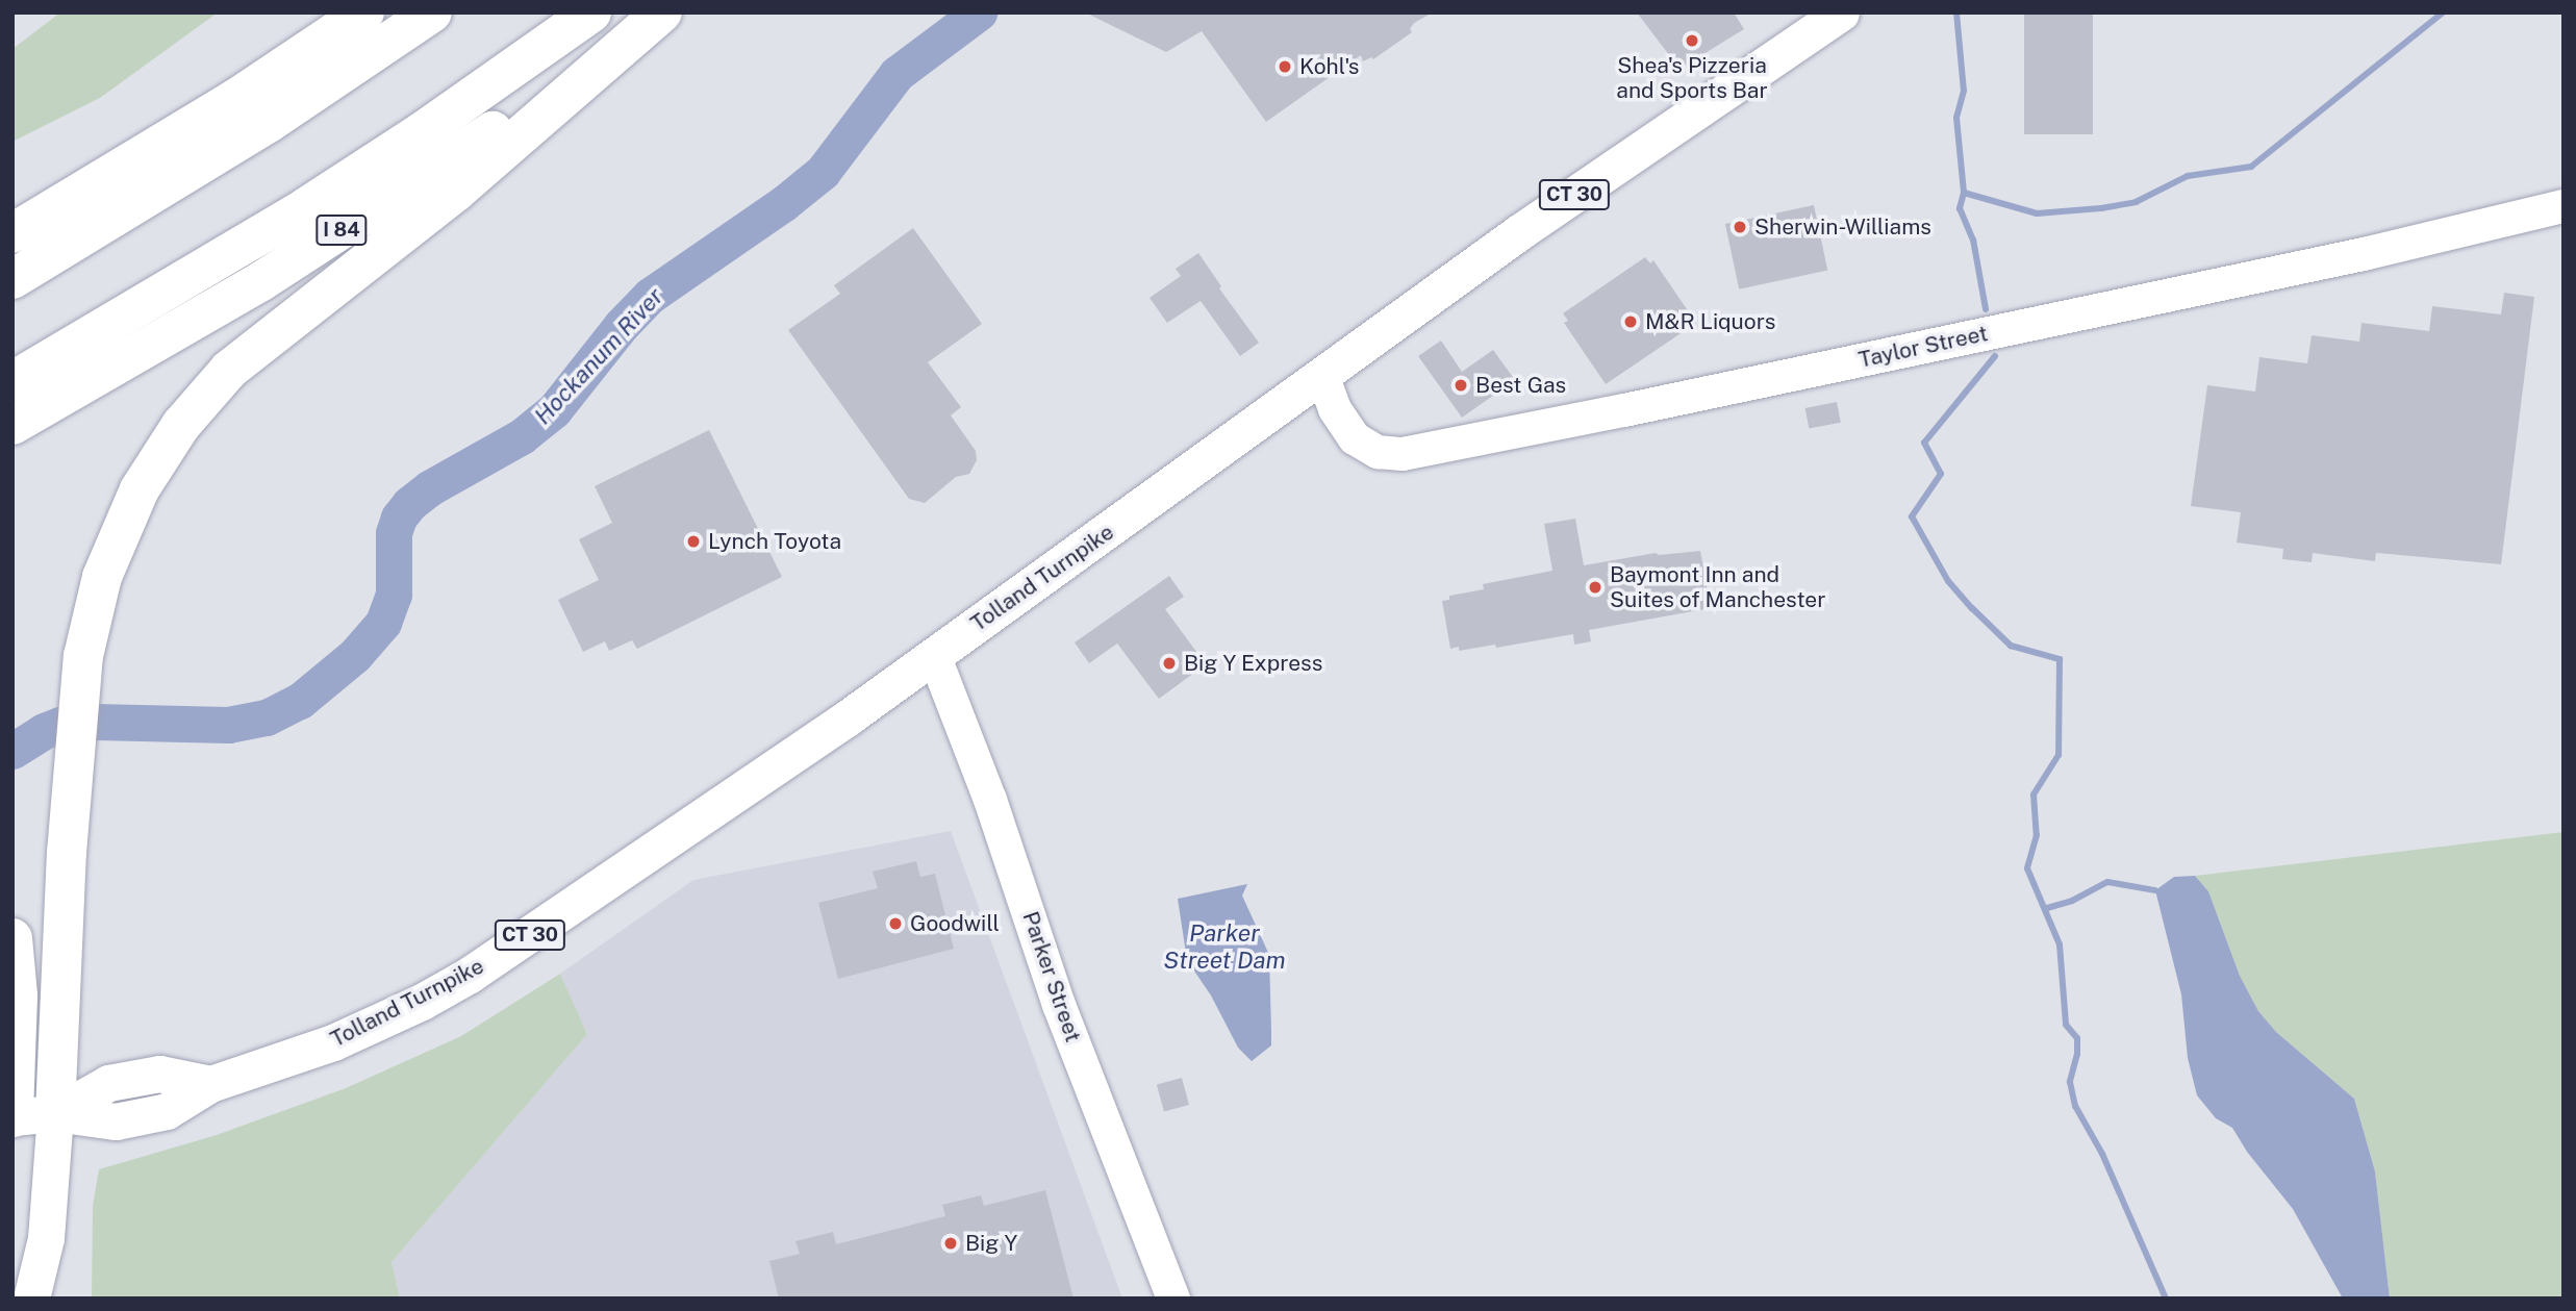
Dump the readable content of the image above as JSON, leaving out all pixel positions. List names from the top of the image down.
{
  "streets": {
    "highway": ["I 84"],
    "main road": ["CT 30", "Tolland Turnpike"],
    "street": ["Taylor Street", "Parker Street"]
  },
  "crossings": [
    ["Taylor Street", "Tolland Turnpike"],
    ["Tolland Turnpike", "Parker Street"]
  ],
  "water": ["Hockanum River", "Parker Street Dam"],
  "places": [
    "Shea's Pizzeria and Sports Bar",
    "Kohl's",
    "Sherwin-Williams",
    "M&R Liquors",
    "Best Gas",
    "Lynch Toyota",
    "Baymont Inn and Suites of Manchester",
    "Big Y Express",
    "Goodwill",
    "Big Y"
  ]
}
